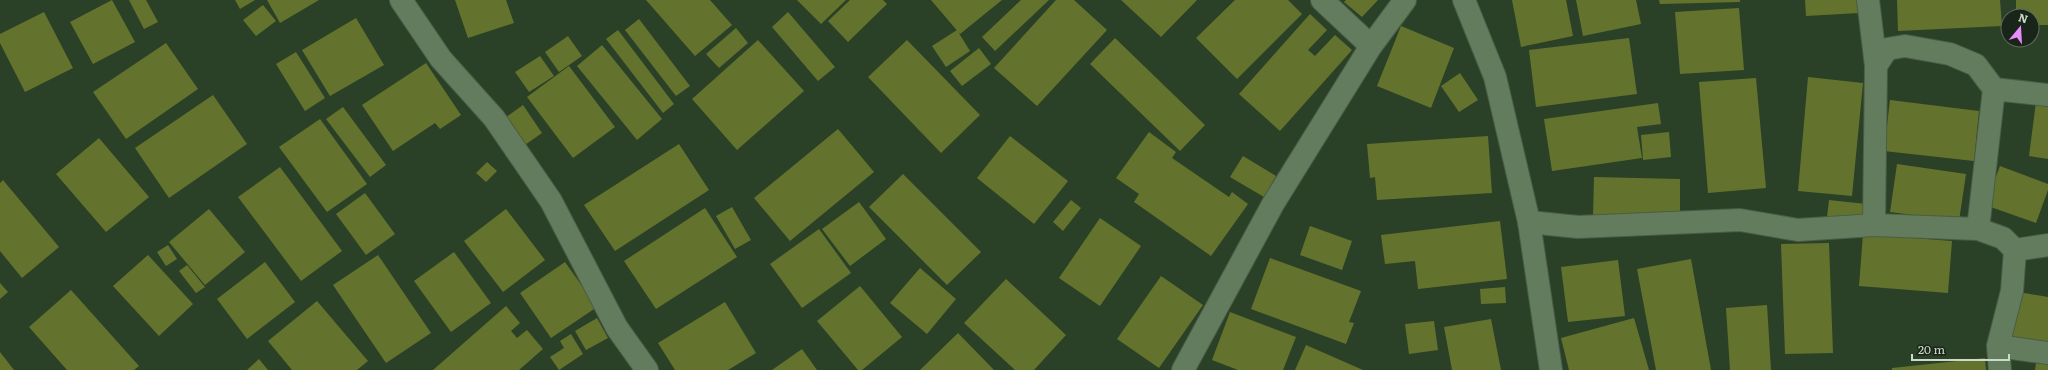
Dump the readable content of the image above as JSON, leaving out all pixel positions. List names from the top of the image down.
{
  "scale_bar": "20 m",
  "north": "top"
}
